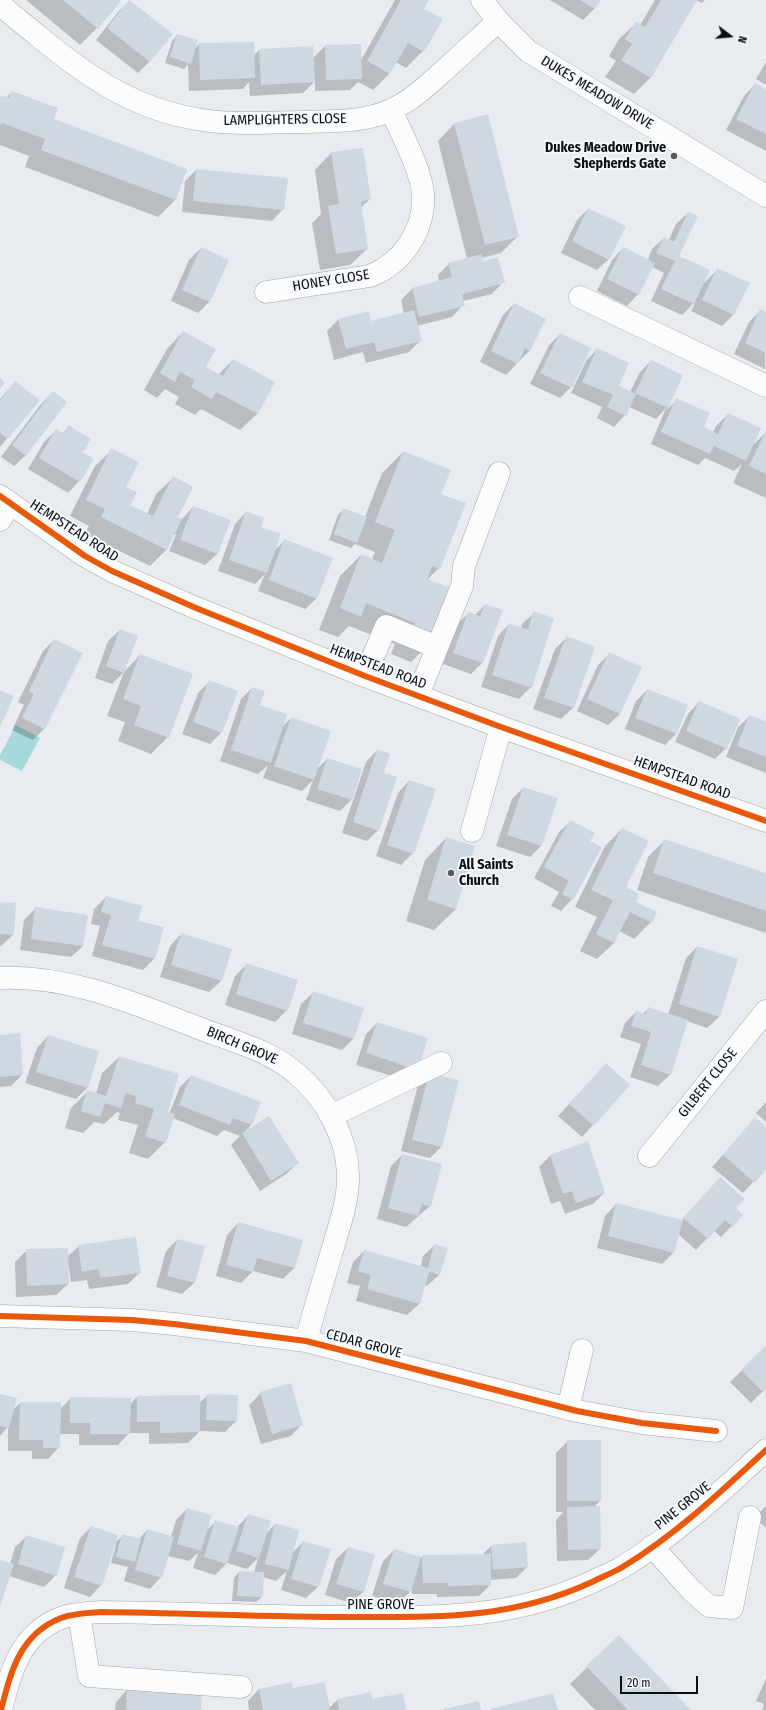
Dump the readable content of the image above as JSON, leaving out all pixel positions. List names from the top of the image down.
{
  "streets": {
    "street": [
      "DUKES MEADOW DRIVE",
      "LAMPLIGHTERS CLOSE",
      "HONEY CLOSE",
      "HEMPSTEAD ROAD",
      "BIRCH GROVE",
      "GILBERT CLOSE",
      "CEDAR GROVE",
      "PINE GROVE"
    ]
  },
  "crossings": [
    ["DUKES MEADOW DRIVE", "LAMPLIGHTERS CLOSE"],
    ["LAMPLIGHTERS CLOSE", "HONEY CLOSE"],
    ["BIRCH GROVE", "CEDAR GROVE"]
  ],
  "places": ["Dukes Meadow Drive Shepherds Gate", "All Saints Church"],
  "scale_bar": "20 m",
  "north": "right"
}
